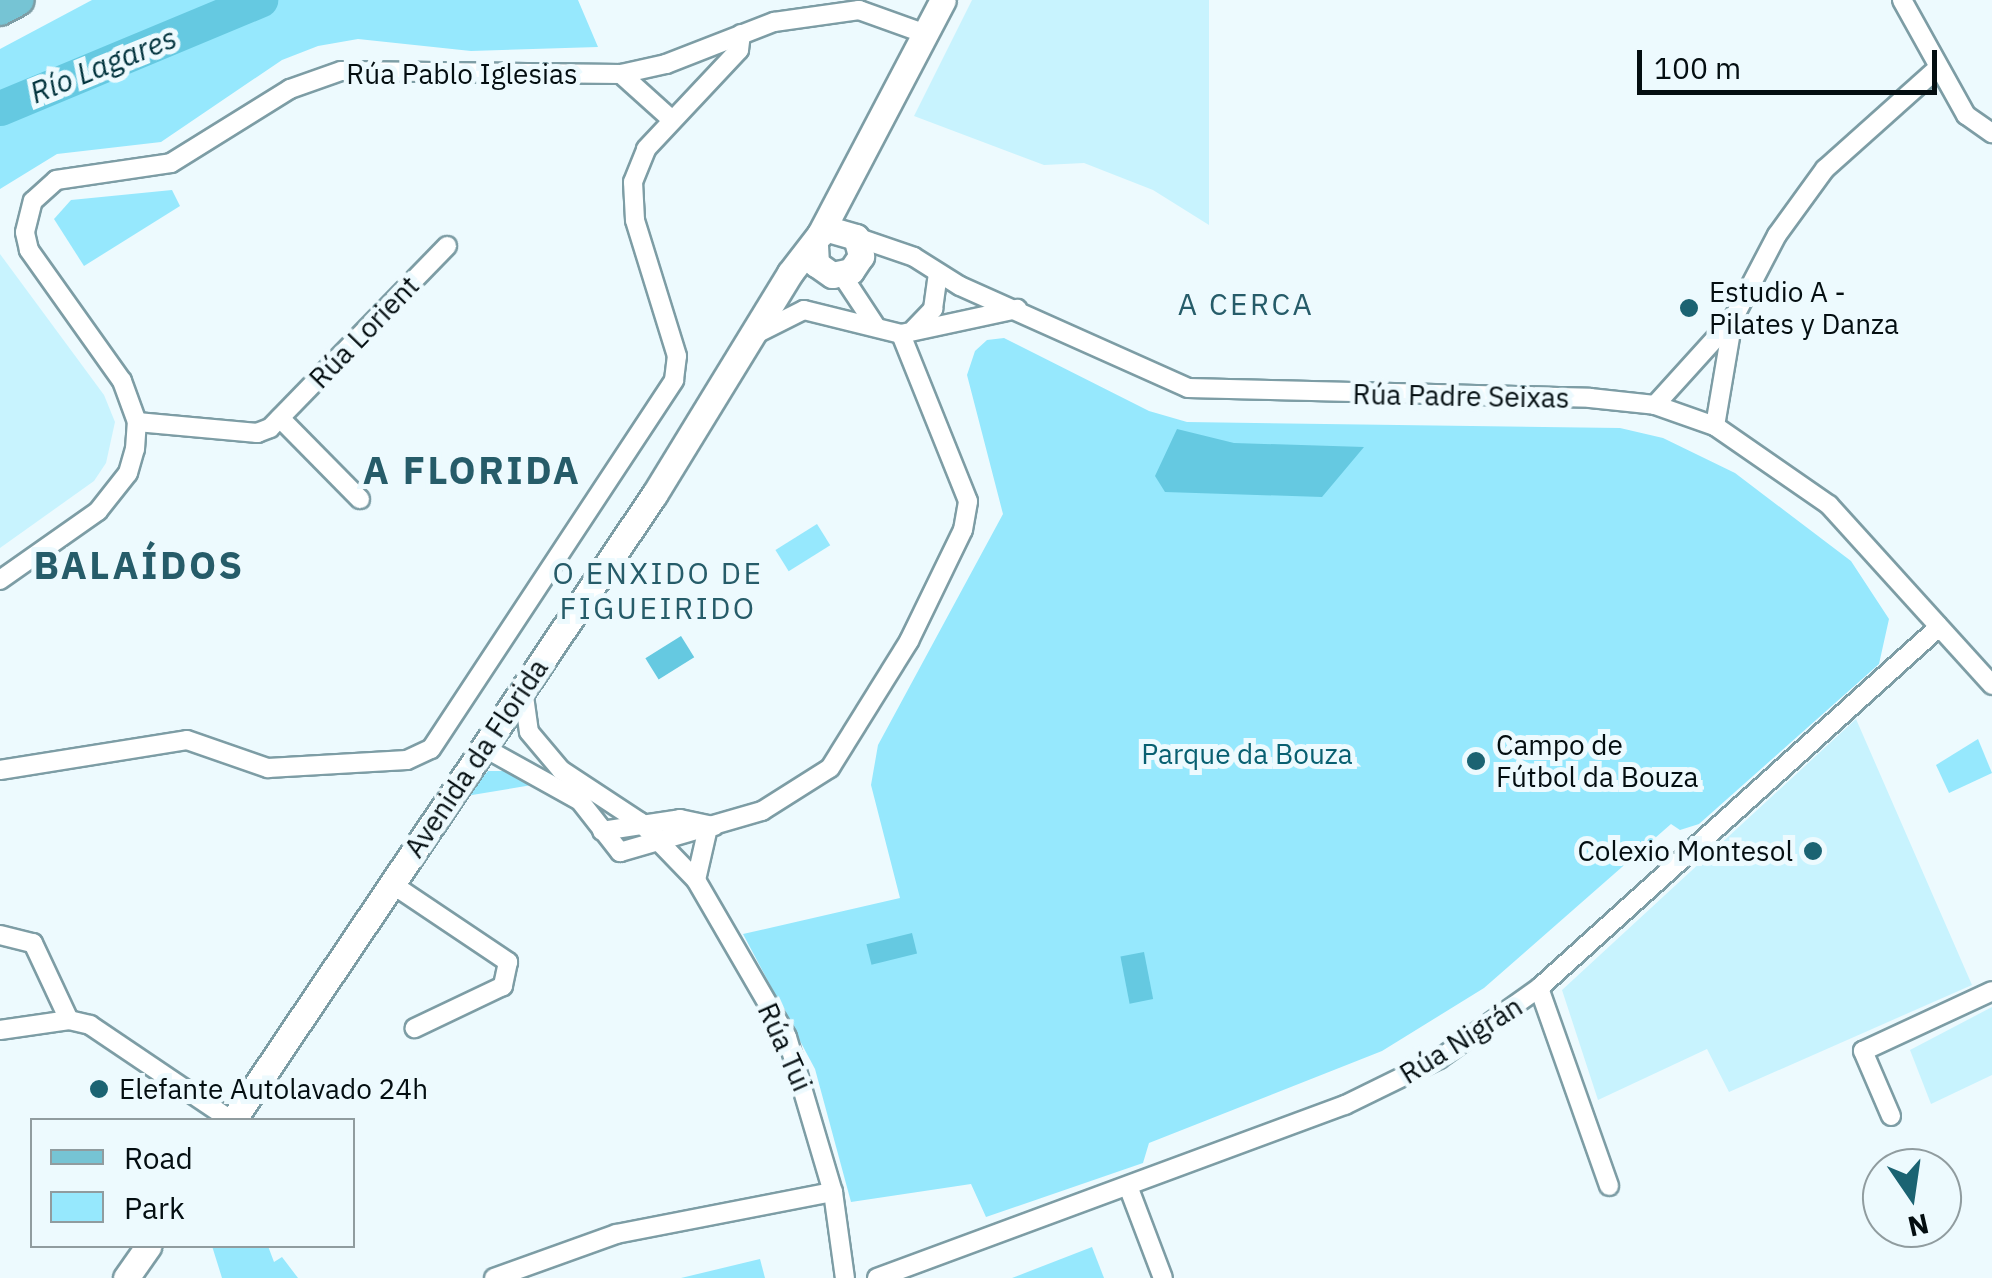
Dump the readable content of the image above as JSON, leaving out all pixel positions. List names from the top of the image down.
{
  "streets": {
    "main road": ["Avenida da Florida"],
    "street": [
      "Rúa Pablo Iglesias",
      "Rúa Lorient",
      "Rúa Padre Seixas",
      "Rúa Nigrán",
      "Rúa Tui"
    ]
  },
  "crossings": [
    ["Rúa Pablo Iglesias", "Rúa Lorient"],
    ["Rúa Pablo Iglesias", "Avenida da Florida"],
    ["Rúa Padre Seixas", "Rúa Nigrán"],
    ["Avenida da Florida", "Rúa Tui"]
  ],
  "districts": [
    "A CERCA",
    "A FLORIDA",
    "BALAÍDOS",
    "O ENXIDO DE FIGUEIRIDO"
  ],
  "water": ["Río Lagares"],
  "parks": ["Parque da Bouza"],
  "places": [
    "Estudio A - Pilates y Danza",
    "Campo de Fútbol da Bouza",
    "Colexio Montesol",
    "Elefante Autolavado 24h"
  ],
  "legend": ["Road", "Park"],
  "scale_bar": "100 m",
  "north": "bottom"
}
